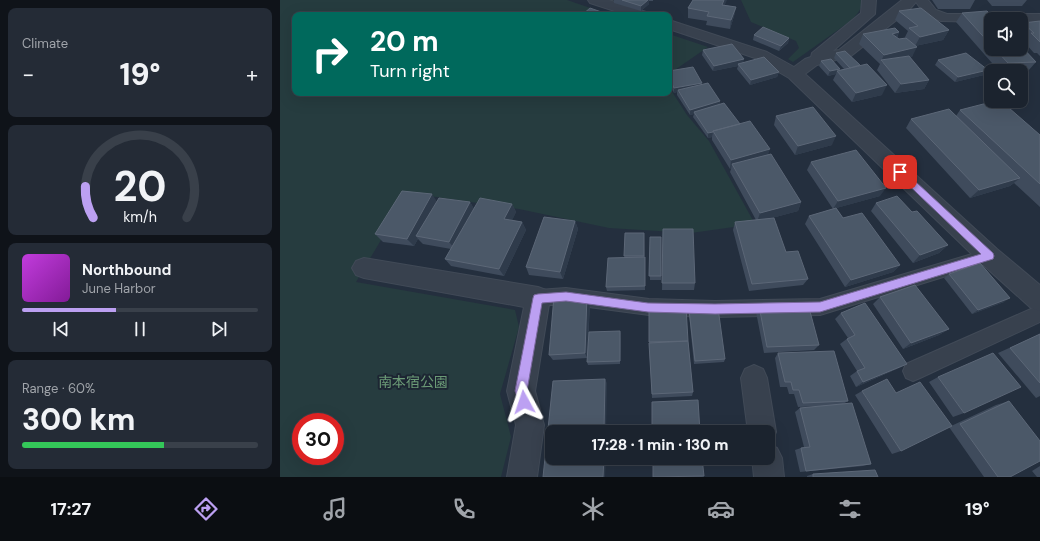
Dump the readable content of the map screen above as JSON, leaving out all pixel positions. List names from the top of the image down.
{
  "parks": ["南本宿公園"],
  "page": {
    "tile": [
      "Climate",
      ["Range · 60%", "300 km"]
    ],
    "turn": ["20 m", "Turn right"],
    "heat": ["−", "19°", "+"],
    "song": ["Northbound", "June Harbor"],
    "limit": "30",
    "trip": "17:28 · 1 min · 130 m",
    "tabs": ["17:27", "19°"],
    "gauge": ["20", "km/h"]
  }
}
